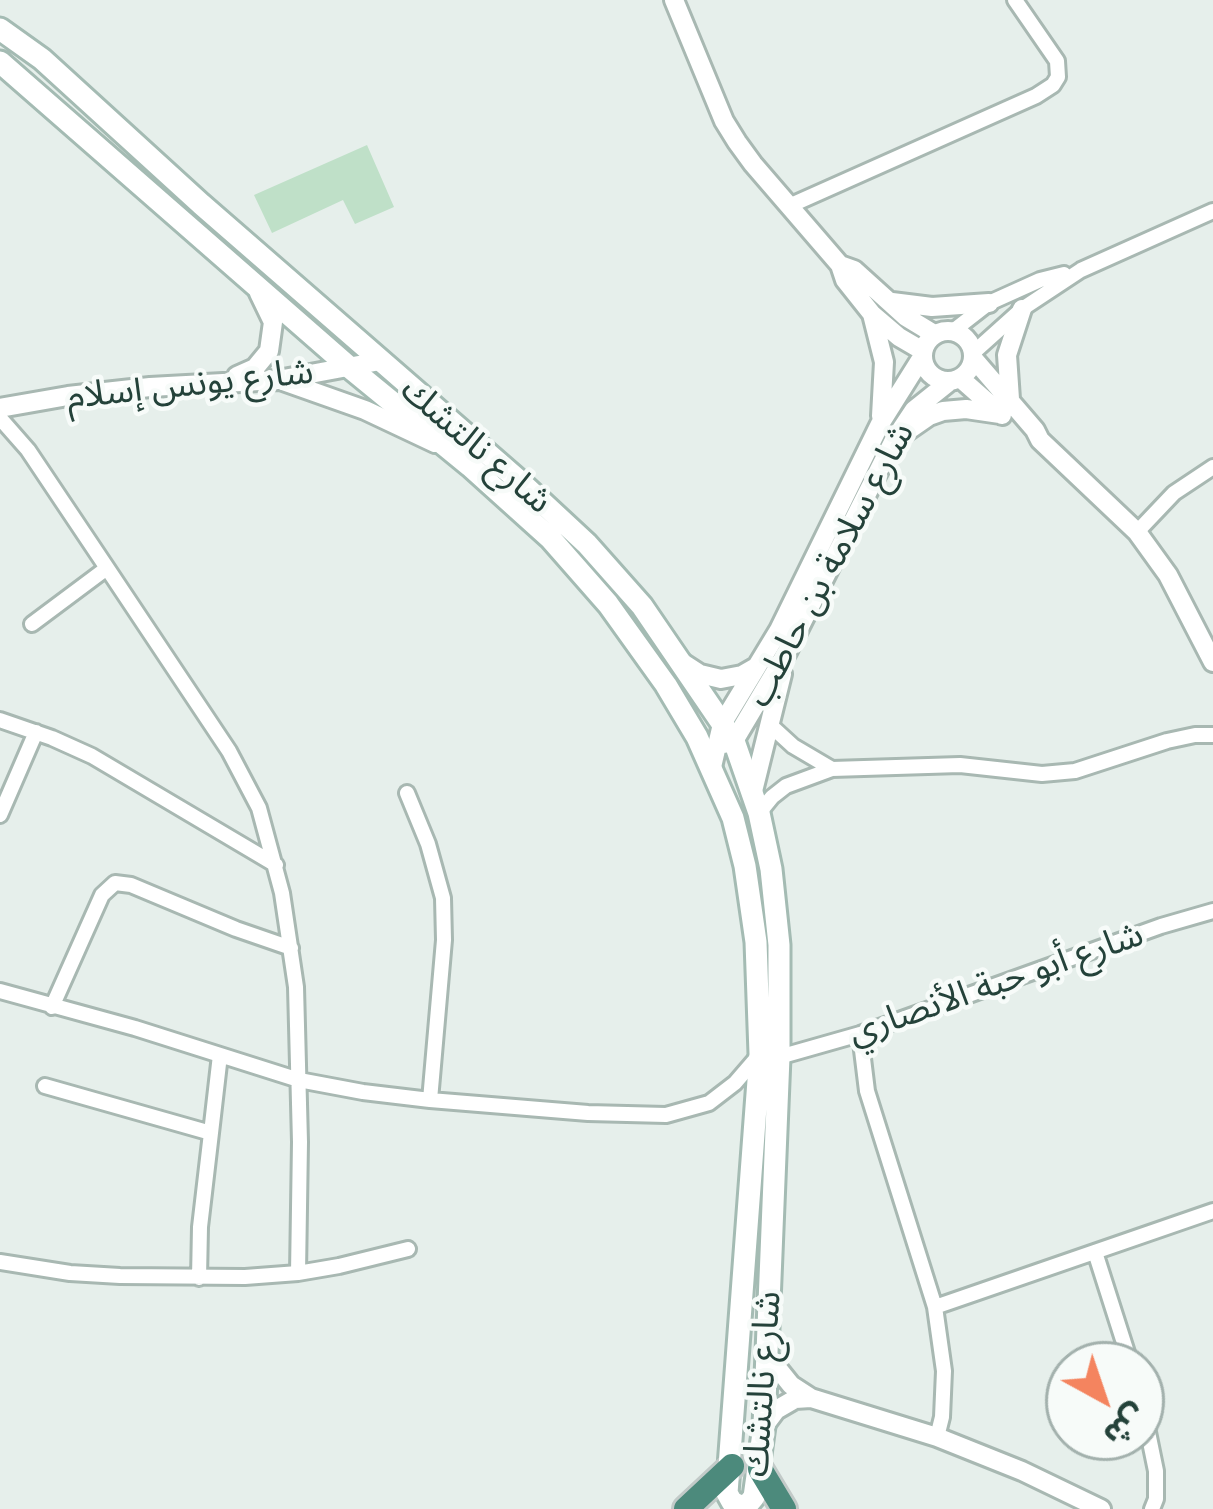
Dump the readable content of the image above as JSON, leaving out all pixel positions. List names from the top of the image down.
{
  "streets": {
    "main road": ["شارع نالتشك"],
    "street": ["شارع يونس إسلام", "شارع سلامة بن حاطب", "شارع أبو حبة الأنصاري"]
  },
  "crossings": [
    ["شارع يونس إسلام", "شارع نالتشك"],
    ["شارع نالتشك", "شارع سلامة بن حاطب"],
    ["شارع نالتشك", "شارع أبو حبة الأنصاري"]
  ],
  "north": "bottom right"
}
